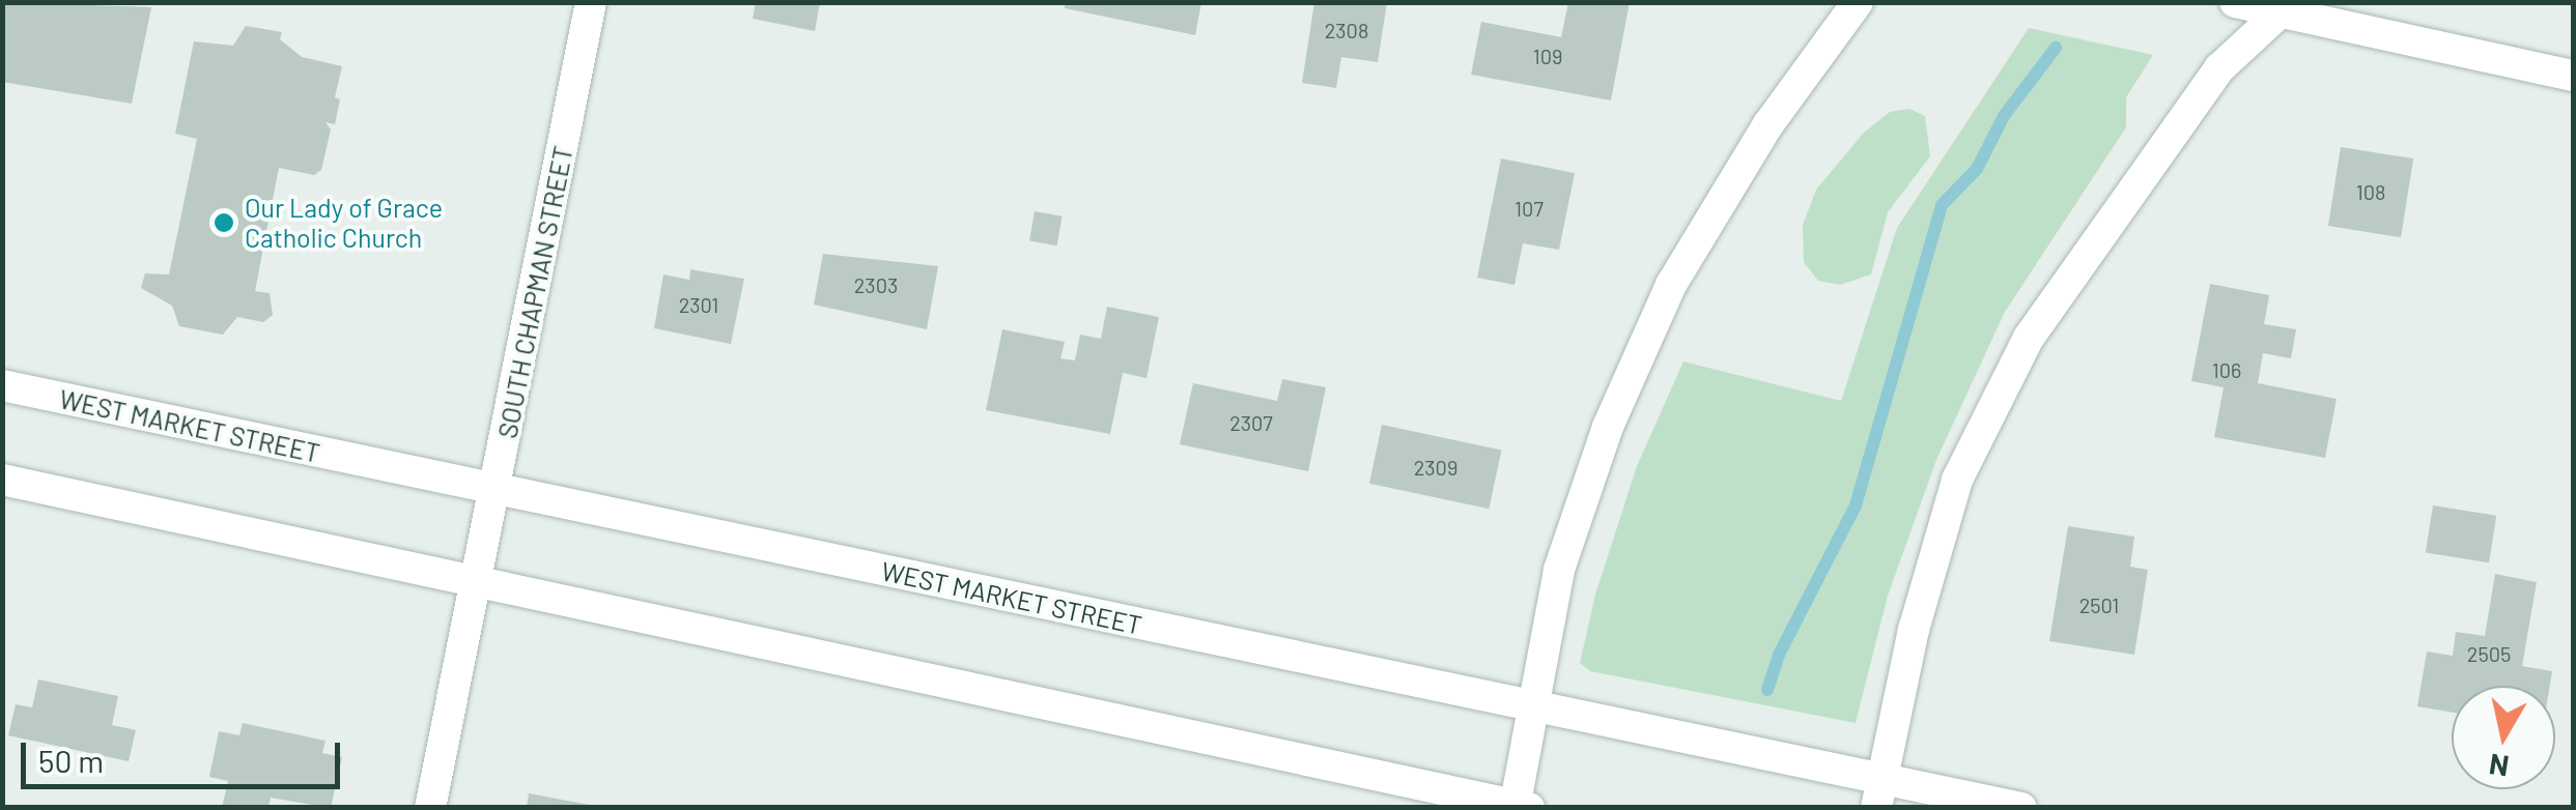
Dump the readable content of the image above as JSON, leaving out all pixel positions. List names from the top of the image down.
{
  "streets": {
    "main road": ["SOUTH CHAPMAN STREET", "WEST MARKET STREET"]
  },
  "crossings": [
    ["SOUTH CHAPMAN STREET", "WEST MARKET STREET"]
  ],
  "places": ["Our Lady of Grace Catholic Church"],
  "house_numbers": [
    "2308",
    "109",
    "108",
    "107",
    "2303",
    "2301",
    "106",
    "2307",
    "2309",
    "2501",
    "2505"
  ],
  "scale_bar": "50 m",
  "north": "bottom"
}
